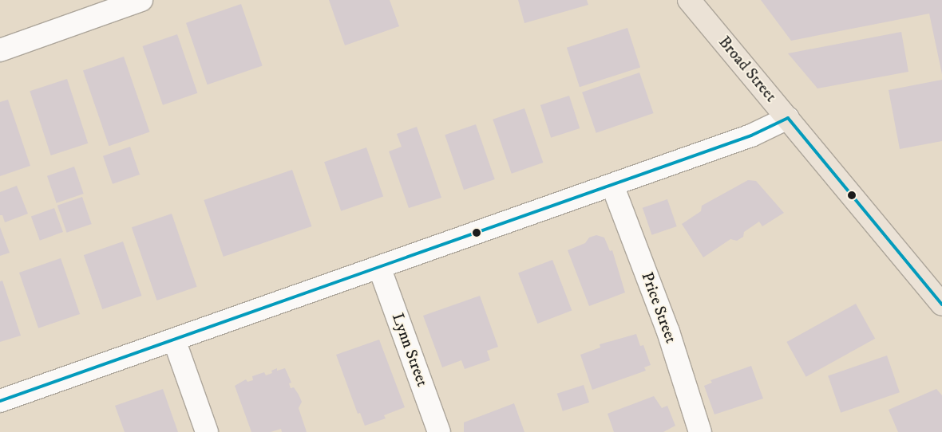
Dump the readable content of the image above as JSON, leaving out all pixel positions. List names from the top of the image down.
{
  "streets": {
    "main road": ["Broad Street"],
    "street": ["Price Street", "Lynn Street"]
  }
}
